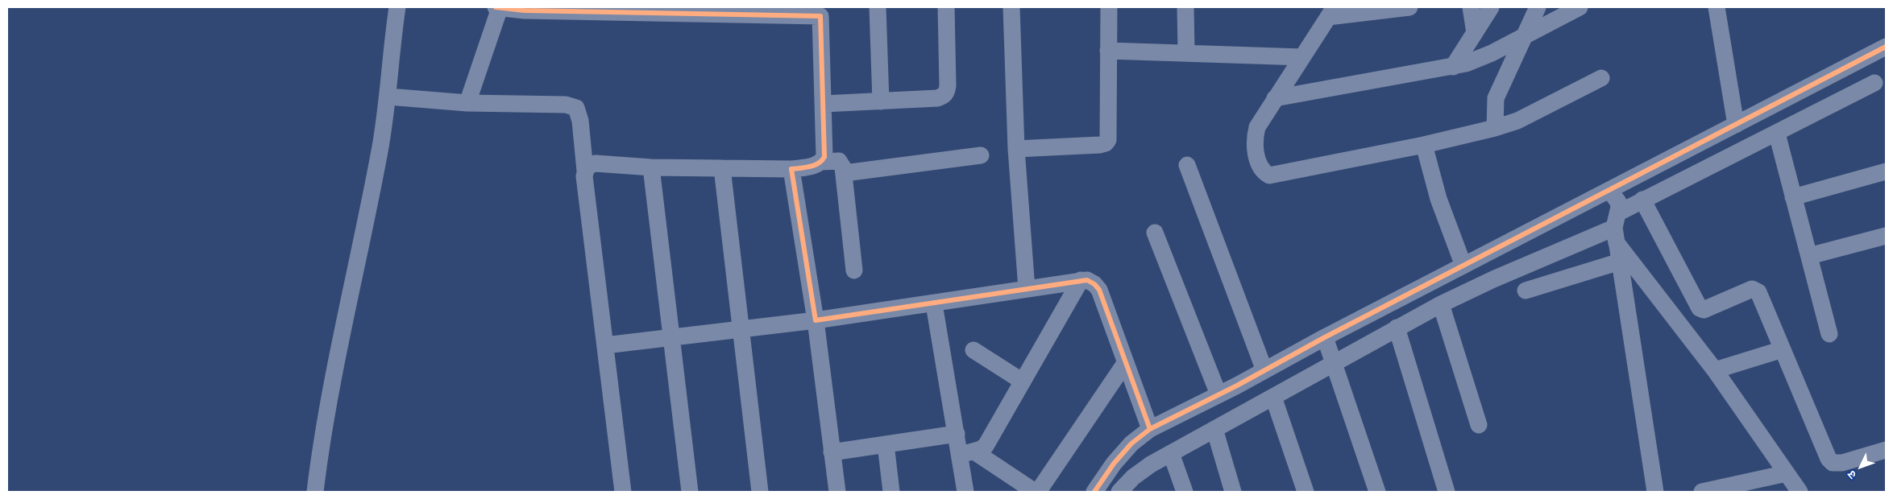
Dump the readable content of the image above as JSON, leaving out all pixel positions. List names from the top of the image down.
{
  "north": "bottom left"
}
